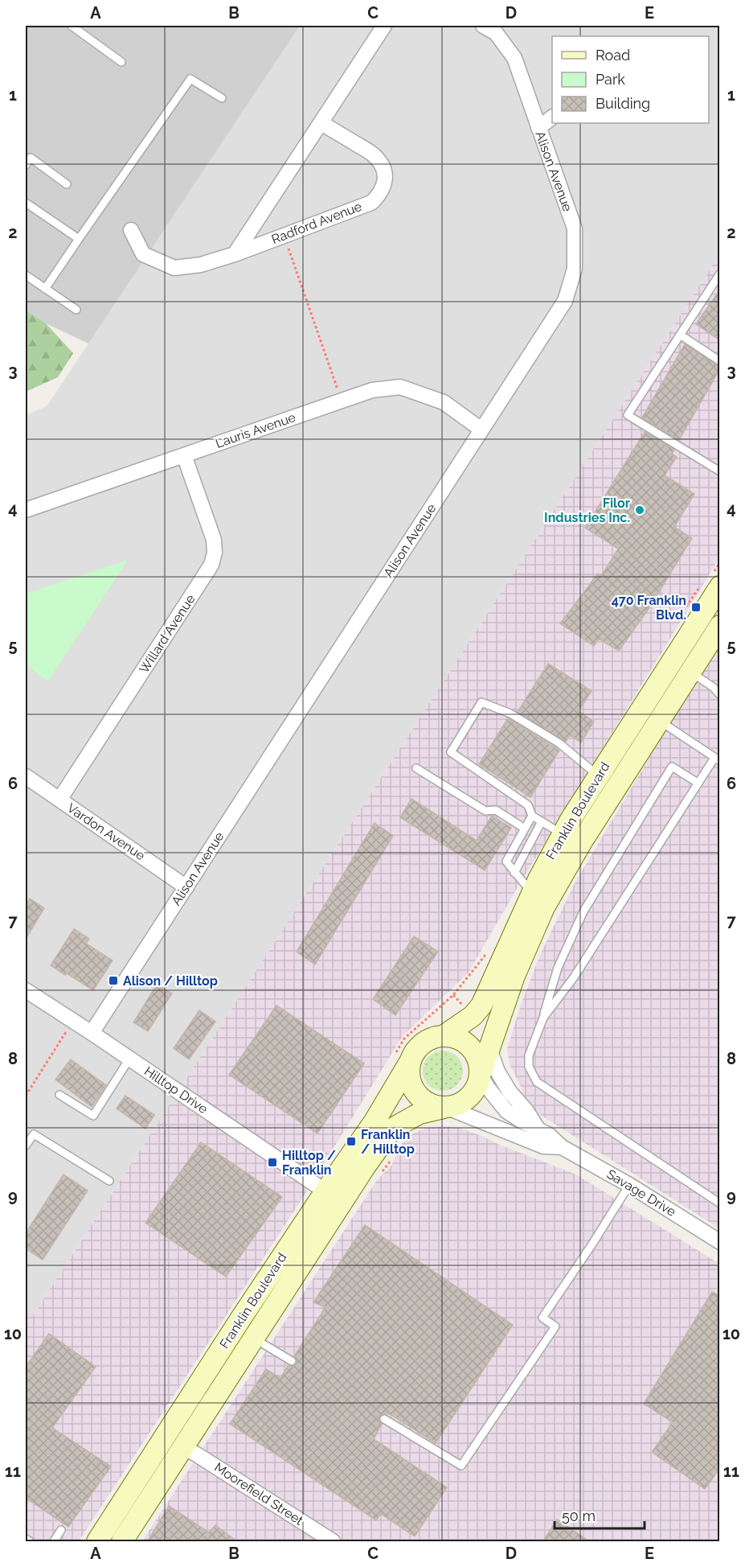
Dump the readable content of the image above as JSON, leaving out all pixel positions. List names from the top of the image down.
{
  "streets": {
    "main road": ["Franklin Boulevard"],
    "street": [
      "Alison Avenue",
      "Radford Avenue",
      "Lauris Avenue",
      "Willard Avenue",
      "Vardon Avenue",
      "Hilltop Drive",
      "Savage Drive",
      "Moorefield Street"
    ]
  },
  "crossings": [
    ["Alison Avenue", "Lauris Avenue"],
    ["Alison Avenue", "Vardon Avenue"],
    ["Alison Avenue", "Hilltop Drive"],
    ["Lauris Avenue", "Willard Avenue"],
    ["Willard Avenue", "Vardon Avenue"],
    ["Franklin Boulevard", "Hilltop Drive"],
    ["Franklin Boulevard", "Savage Drive"],
    ["Franklin Boulevard", "Moorefield Street"]
  ],
  "places": {
    "other": ["Filor Industries Inc."],
    "transit": [
      "470 Franklin Blvd.",
      "Alison / Hilltop",
      "Franklin / Hilltop",
      "Hilltop / Franklin"
    ]
  },
  "legend": ["Road", "Park", "Building"],
  "scale_bar": "50 m",
  "grid": {
    "columns": [
      "A",
      "B",
      "C",
      "D",
      "E"
    ],
    "rows": [
      "1",
      "2",
      "3",
      "4",
      "5",
      "6",
      "7",
      "8",
      "9",
      "10",
      "11"
    ]
  }
}
